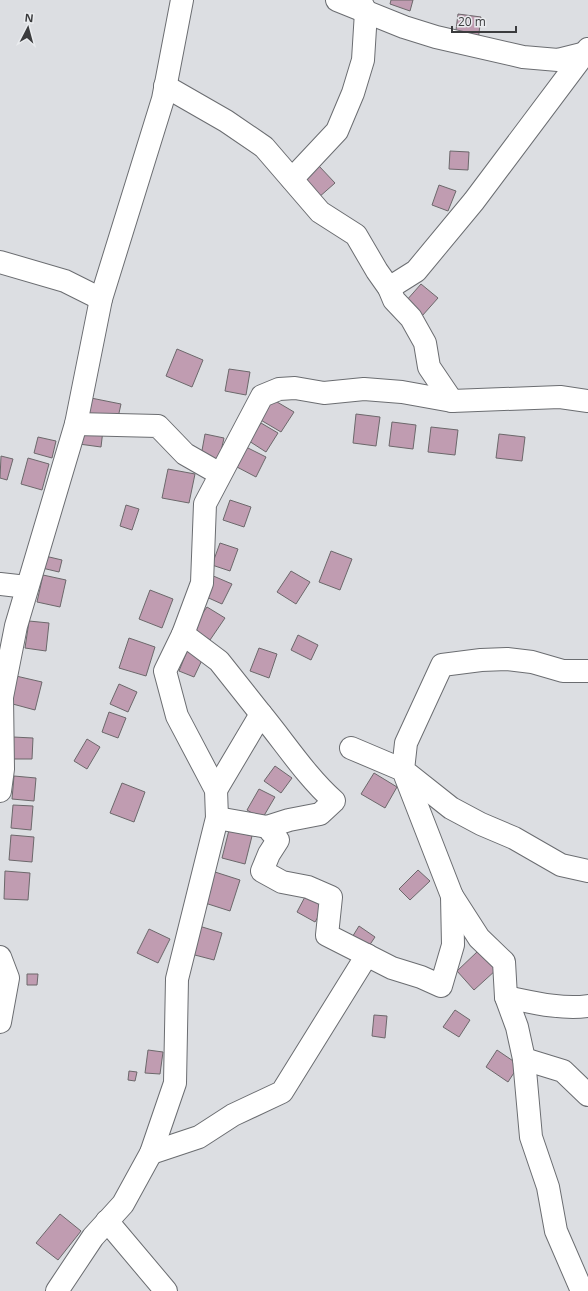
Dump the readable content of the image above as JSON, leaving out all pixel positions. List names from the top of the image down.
{
  "scale_bar": "20 m",
  "north": "top"
}
